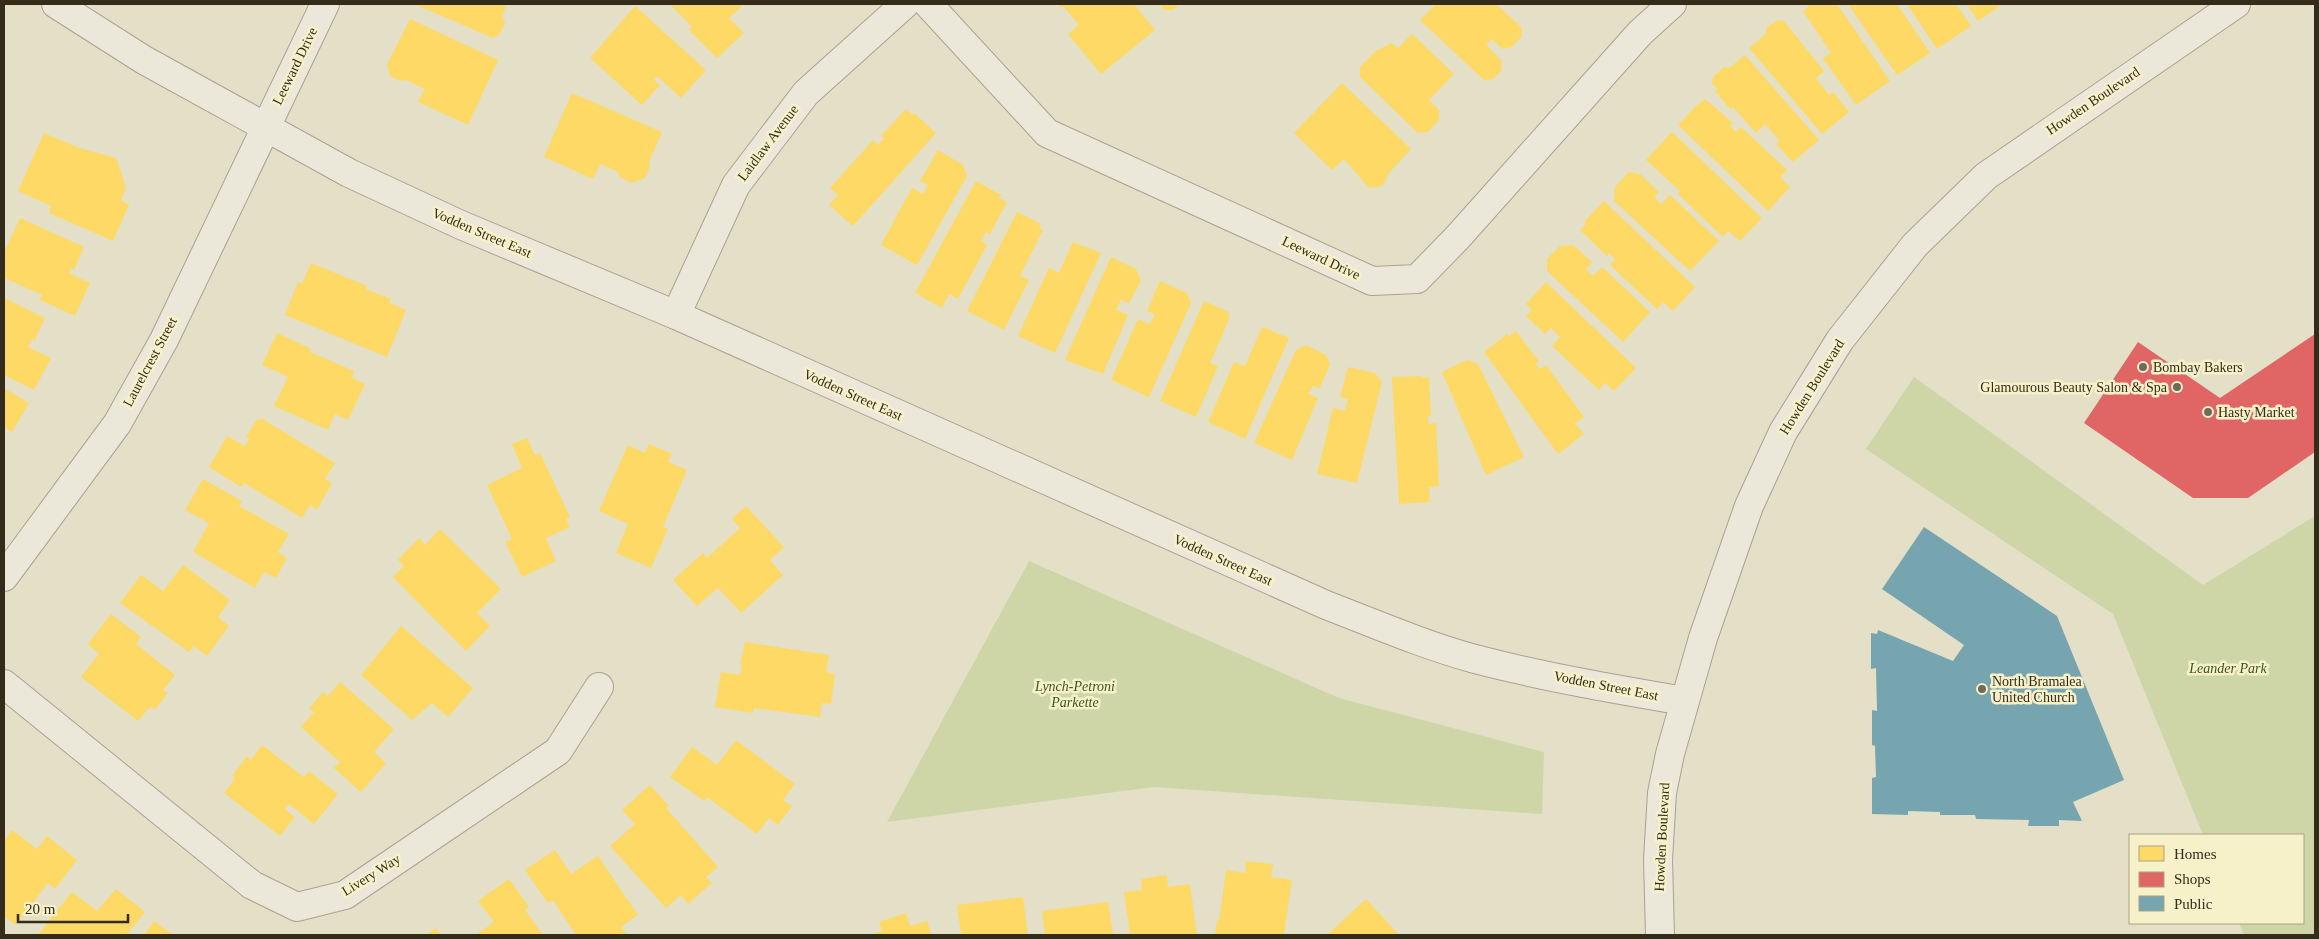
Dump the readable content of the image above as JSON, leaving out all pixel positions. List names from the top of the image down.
{
  "streets": {
    "street": [
      "Leeward Drive",
      "Howden Boulevard",
      "Laidlaw Avenue",
      "Vodden Street East",
      "Laurelcrest Street",
      "Livery Way"
    ]
  },
  "crossings": [
    ["Leeward Drive", "Vodden Street East"],
    ["Leeward Drive", "Laurelcrest Street"],
    ["Howden Boulevard", "Vodden Street East"],
    ["Laidlaw Avenue", "Vodden Street East"],
    ["Vodden Street East", "Laurelcrest Street"]
  ],
  "parks": ["Leander Park", "Lynch-Petroni Parkette"],
  "places": [
    "Bombay Bakers",
    "Glamourous Beauty Salon & Spa",
    "Hasty Market",
    "North Bramalea United Church"
  ],
  "legend": ["Homes", "Shops", "Public"],
  "scale_bar": "20 m"
}
